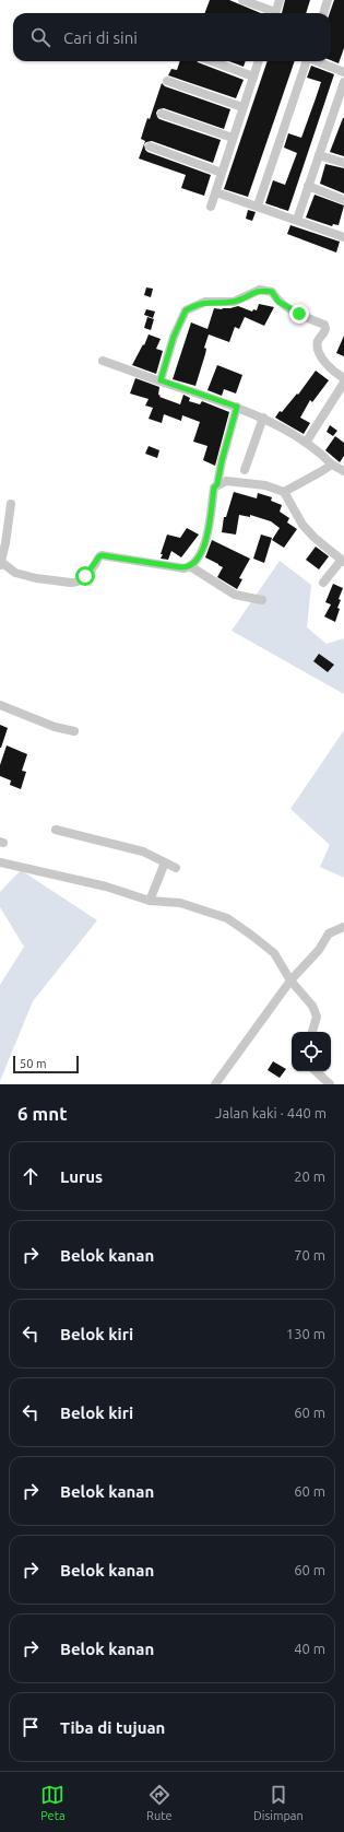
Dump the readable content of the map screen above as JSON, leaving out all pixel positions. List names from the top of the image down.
{
  "scale_bar": "50 m",
  "page": {
    "search": "Cari di sini",
    "scale": "50 m",
    "heading": ["6 mnt", "Jalan kaki · 440 m"],
    "list": [
      ["Lurus", "20 m"],
      ["Belok kanan", "70 m"],
      ["Belok kiri", "130 m"],
      ["Belok kiri", "60 m"],
      ["Belok kanan", "60 m"],
      ["Belok kanan", "60 m"],
      ["Belok kanan", "40 m"],
      "Tiba di tujuan"
    ],
    "nav": ["Peta", "Rute", "Disimpan"]
  }
}
